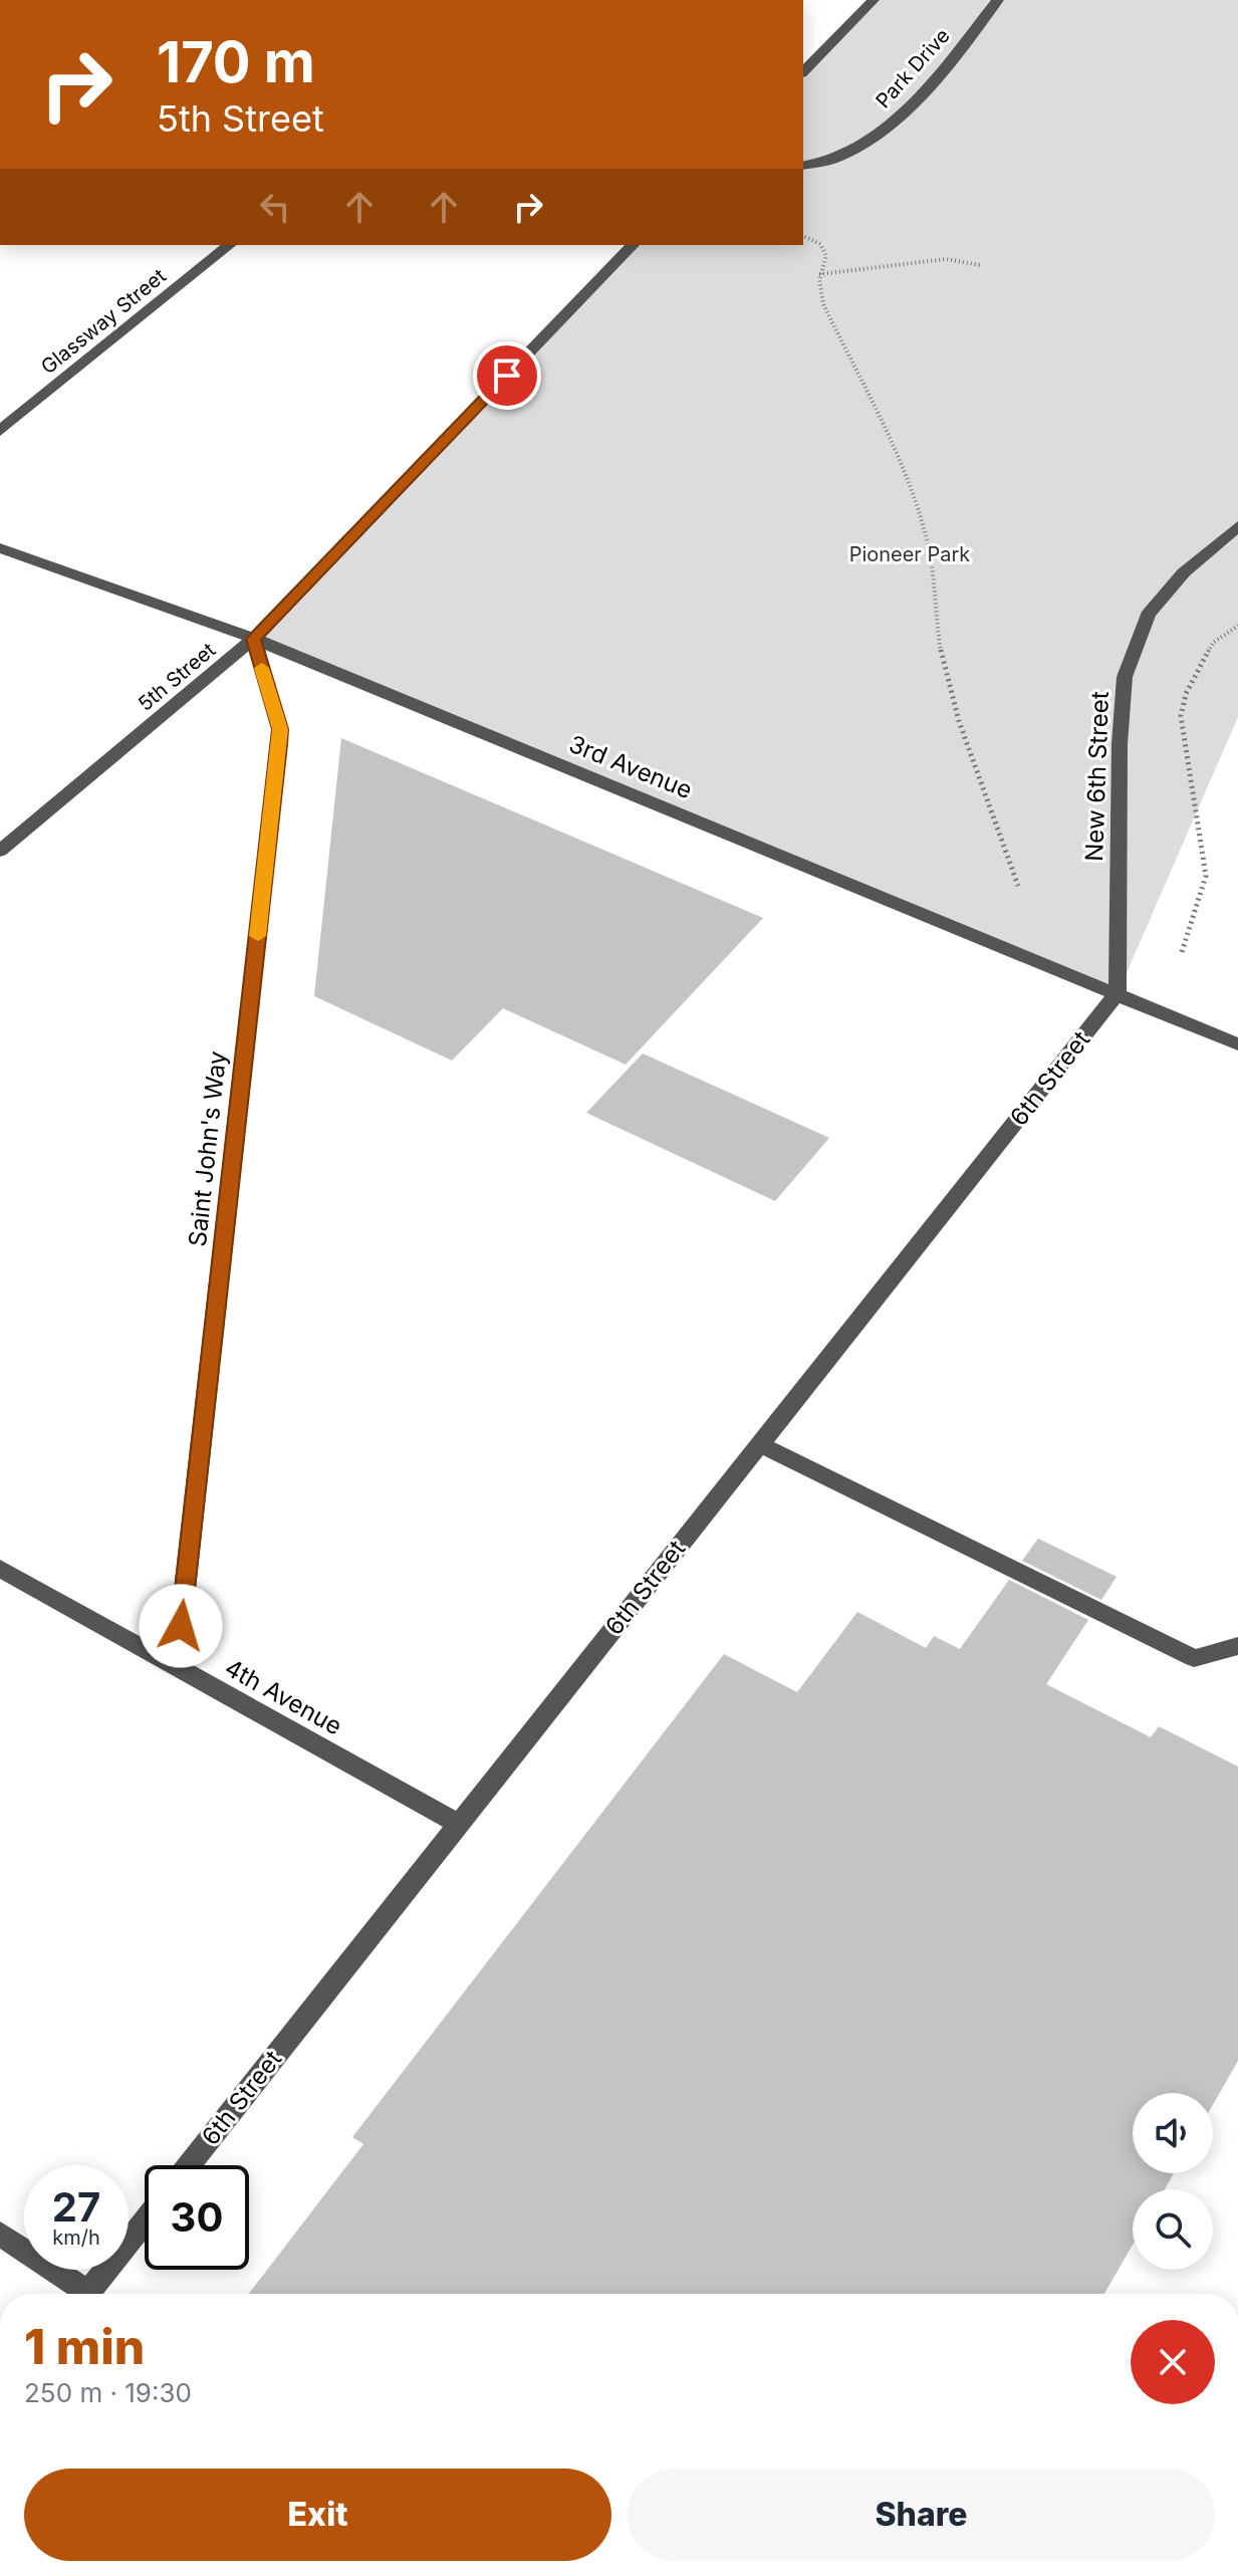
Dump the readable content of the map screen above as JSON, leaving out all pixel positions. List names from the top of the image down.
{
  "streets": {
    "street": [
      "Park Drive",
      "Glassway Street",
      "5th Street",
      "3rd Avenue",
      "New 6th Street",
      "6th Street",
      "Saint John's Way",
      "4th Avenue"
    ]
  },
  "crossings": [
    ["5th Street", "3rd Avenue"],
    ["5th Street", "Saint John's Way"],
    ["3rd Avenue", "New 6th Street"],
    ["3rd Avenue", "6th Street"],
    ["3rd Avenue", "Saint John's Way"],
    ["New 6th Street", "6th Street"],
    ["6th Street", "4th Avenue"],
    ["Saint John's Way", "4th Avenue"]
  ],
  "parks": ["Pioneer Park"],
  "page": {
    "turn": ["170 m", "5th Street"],
    "speed": "27 km/h",
    "limit": "30",
    "heading": ["1 min", "250 m · 19:30"],
    "buttons": ["Exit", "Share"]
  }
}
